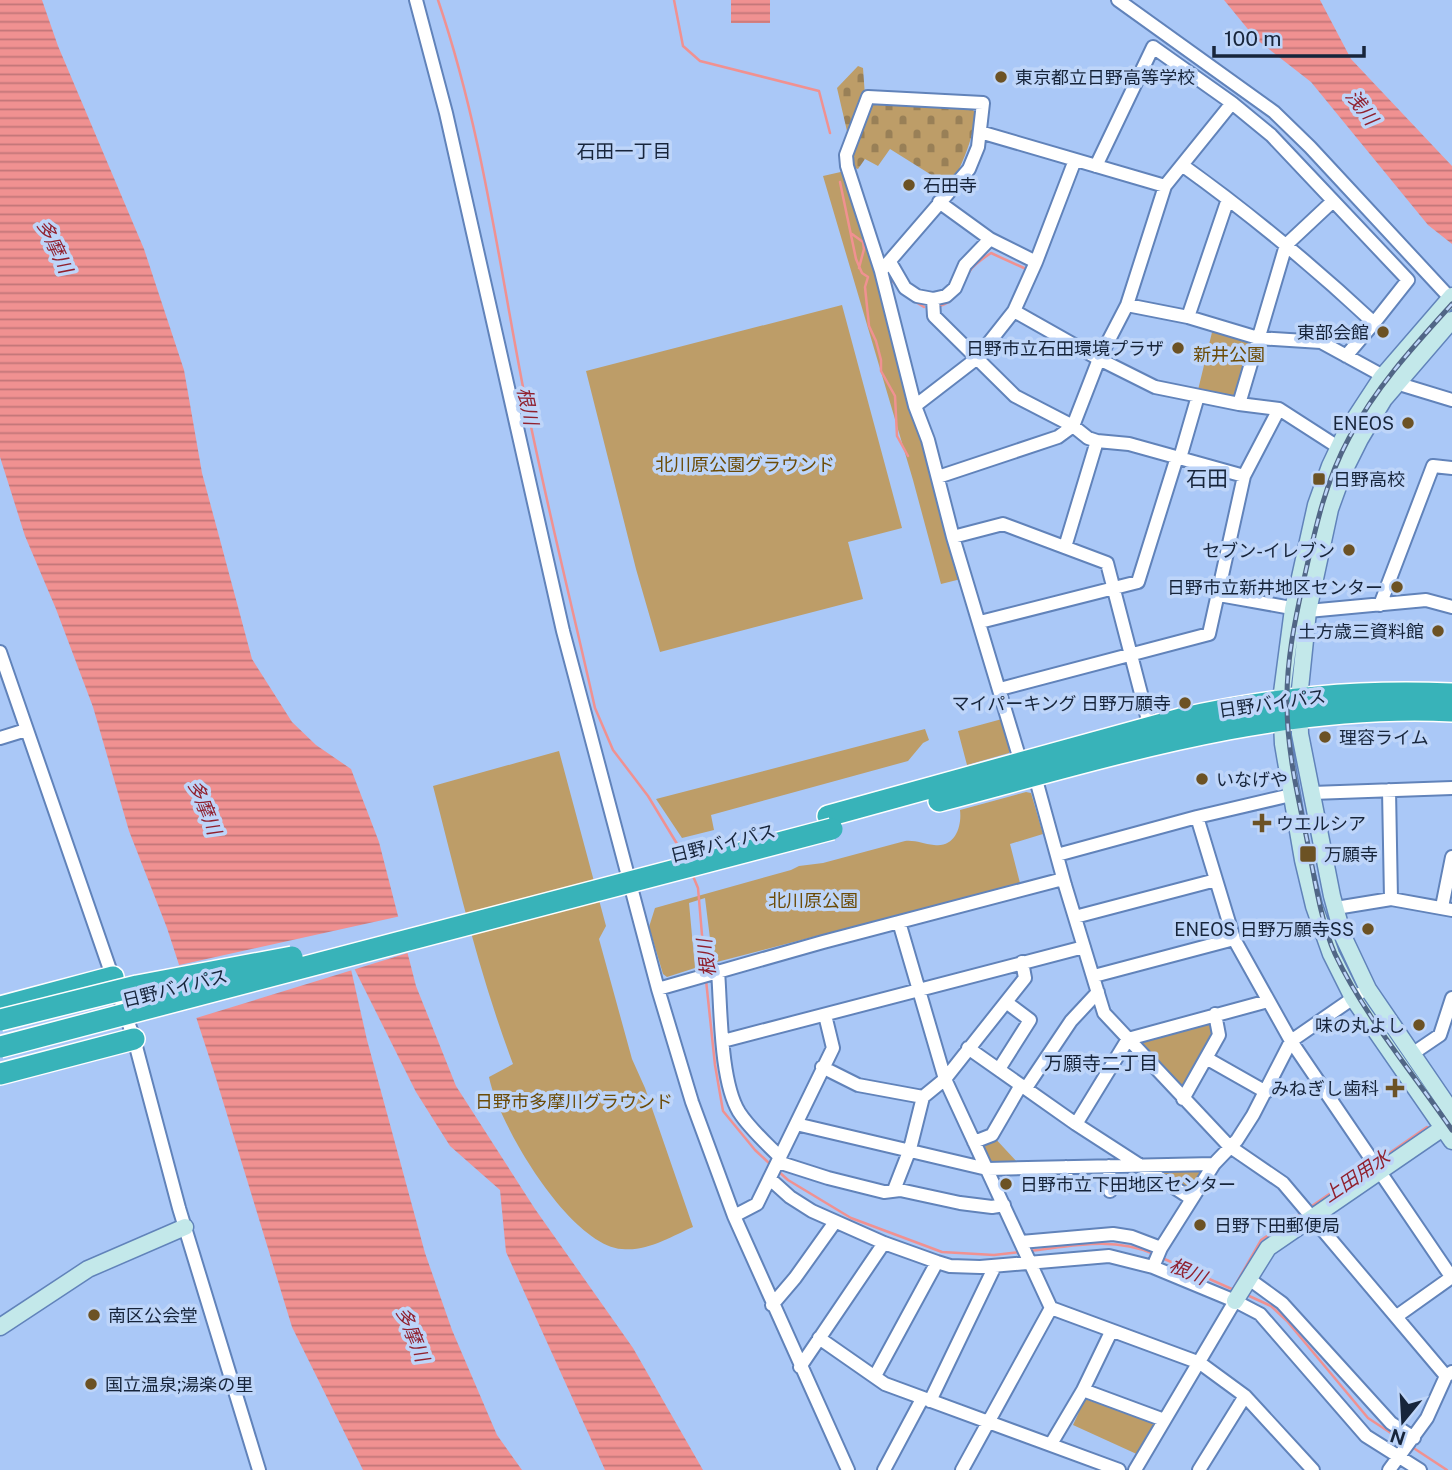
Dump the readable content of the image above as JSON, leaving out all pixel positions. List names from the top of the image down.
{
  "streets": {
    "highway": ["日野バイパス"]
  },
  "districts": ["石田一丁目", "石田", "万願寺二丁目"],
  "water": [
    "浅川",
    "多摩川",
    "根川",
    "上田用水"
  ],
  "parks": [
    "新井公園",
    "北川原公園グラウンド",
    "北川原公園",
    "日野市多摩川グラウンド"
  ],
  "places": {
    "other": [
      "東京都立日野高等学校",
      "石田寺",
      "東部会館",
      "日野市立石田環境プラザ",
      "ENEOS",
      "セブン-イレブン",
      "日野市立新井地区センター",
      "土方歳三資料館",
      "マイパーキング 日野万願寺",
      "理容ライム",
      "いなげや",
      "ENEOS 日野万願寺SS",
      "味の丸よし",
      "日野市立下田地区センター",
      "日野下田郵便局",
      "南区公会堂",
      "国立温泉;湯楽の里"
    ],
    "transit": ["日野高校", "万願寺"],
    "health": ["ウエルシア", "みねぎし歯科"]
  },
  "scale_bar": "100 m",
  "north": "bottom"
}
